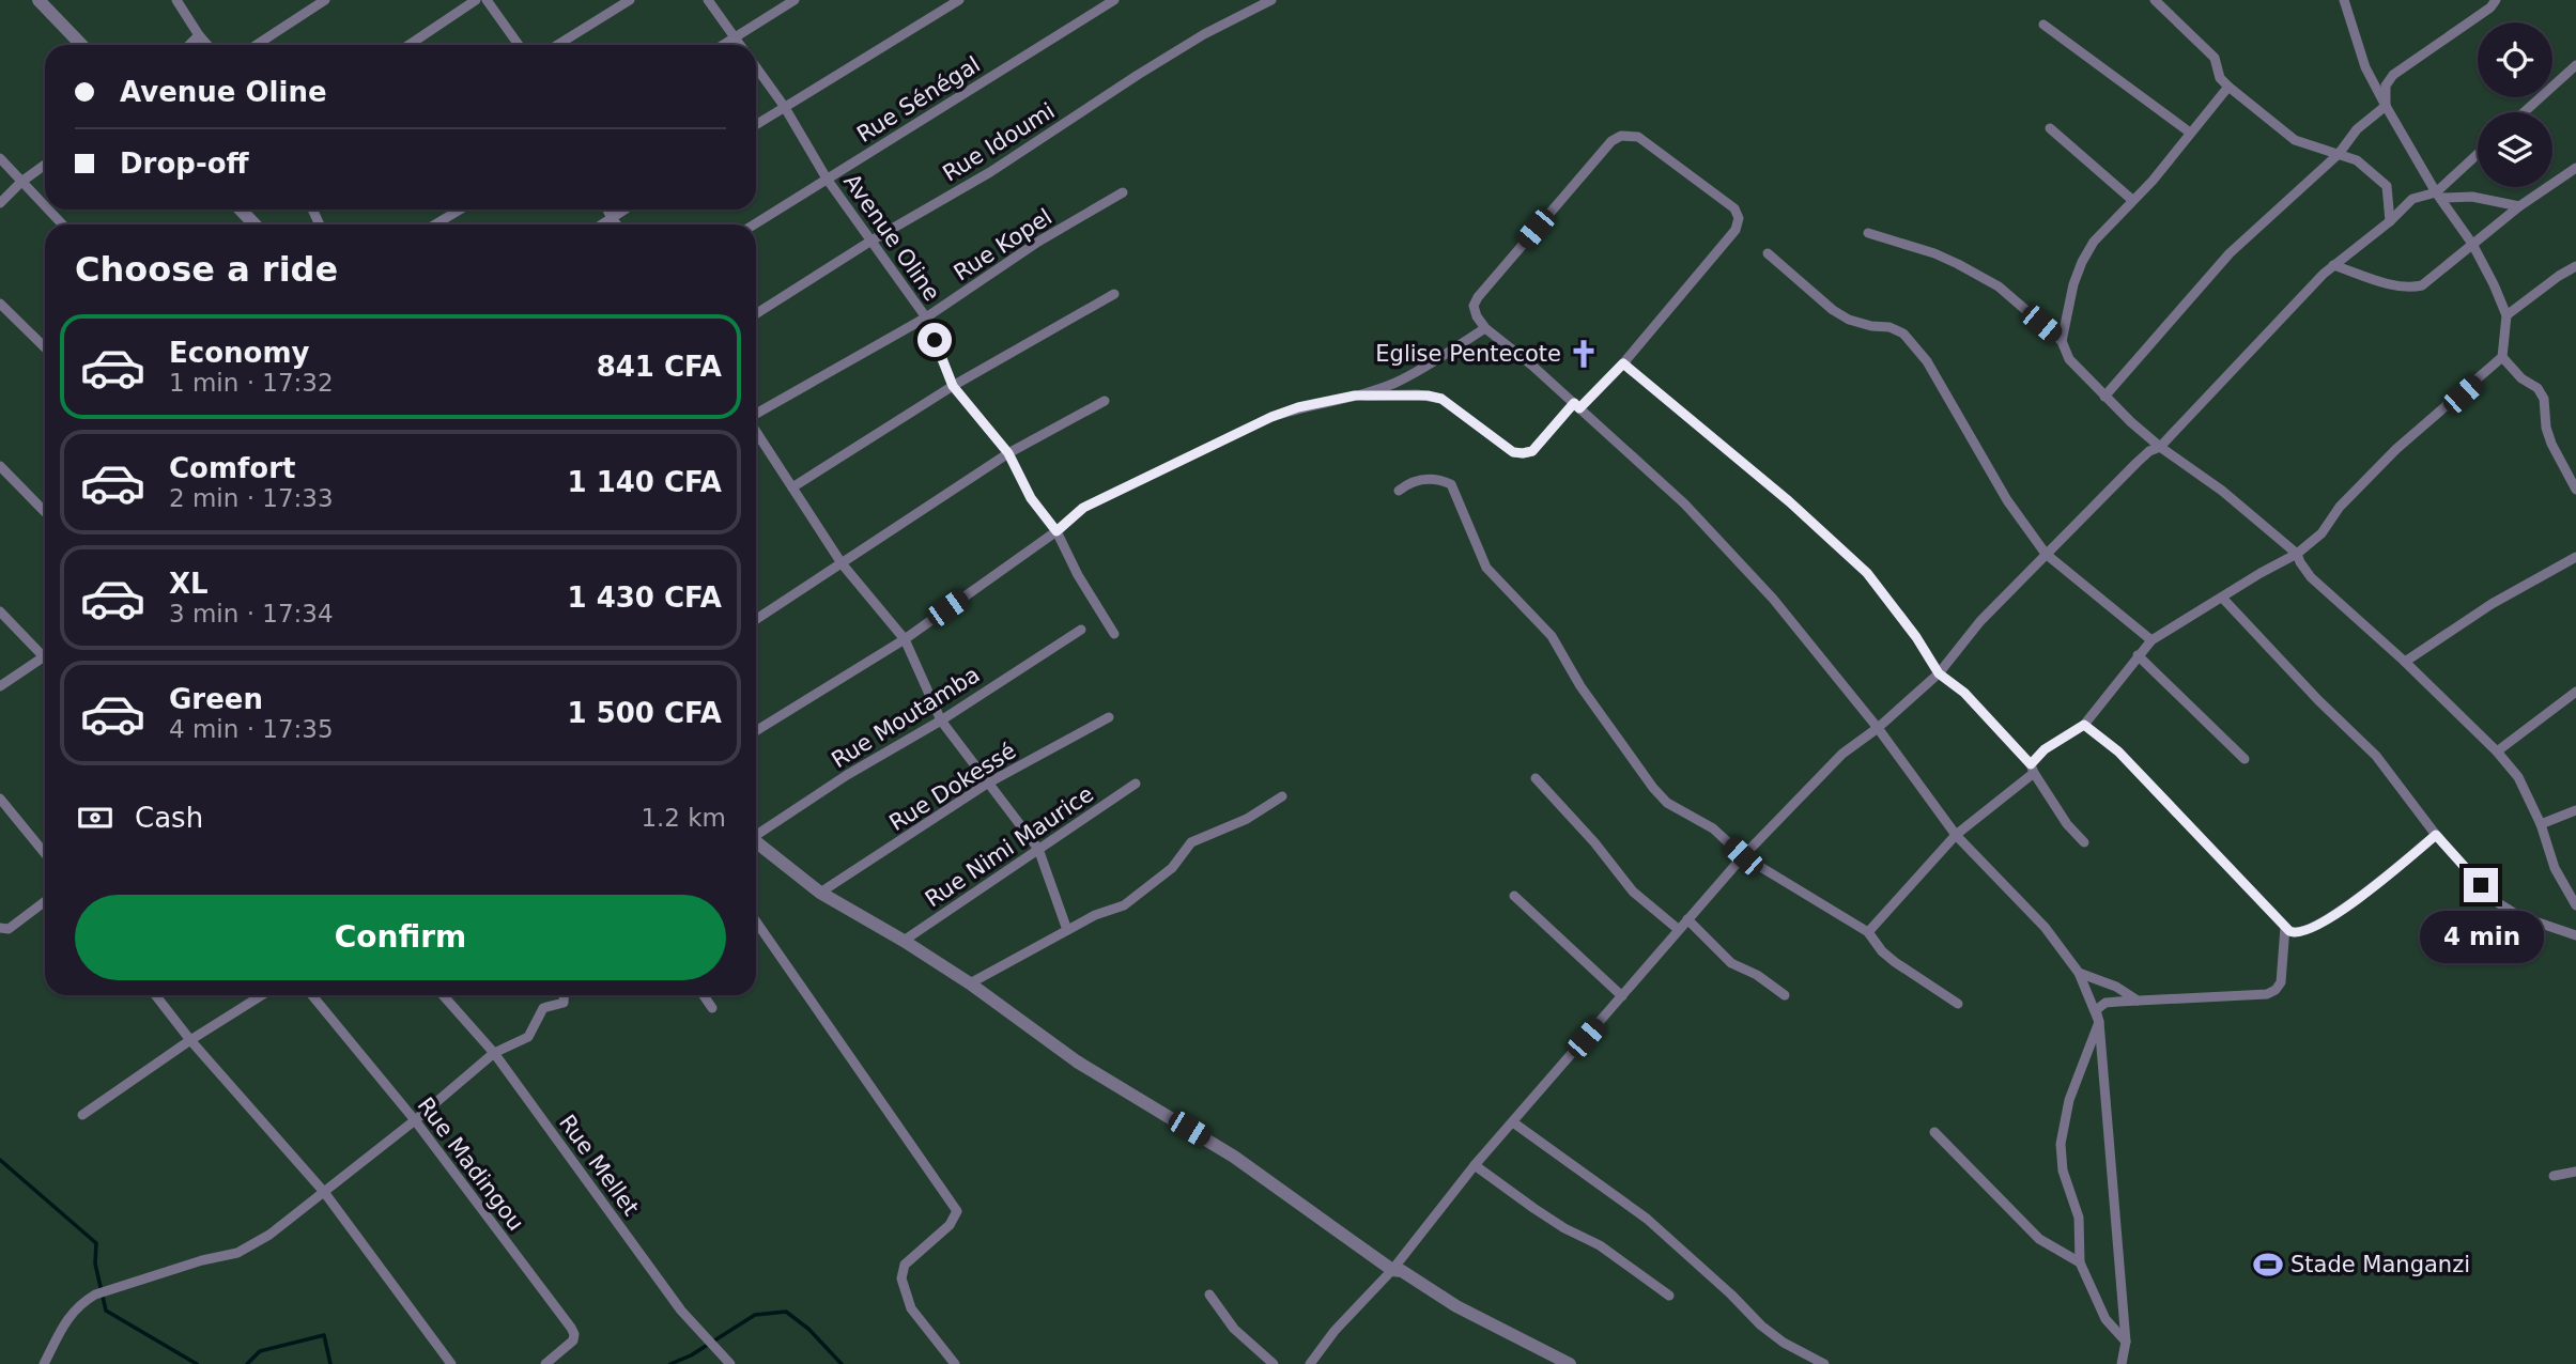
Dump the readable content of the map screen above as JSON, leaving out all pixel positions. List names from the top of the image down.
{
  "streets": {
    "street": [
      "Rue Sénégal",
      "Rue Idoumi",
      "Avenue Oline",
      "Rue Kopel",
      "Rue Moutamba",
      "Rue Dokessé",
      "Rue Nimi Maurice",
      "Rue Madingou",
      "Rue Mellet"
    ]
  },
  "crossings": [
    ["Rue Sénégal", "Avenue Oline"],
    ["Rue Idoumi", "Avenue Oline"],
    ["Avenue Oline", "Rue Kopel"]
  ],
  "places": {
    "church": ["Eglise Pentecote"],
    "sports": ["Stade Manganzi"]
  },
  "page": {
    "banner": ["Avenue Oline", "Drop-off"],
    "heading": "Choose a ride",
    "list": [
      {
        "name": "Economy",
        "note": "1 min · 17:32",
        "value": "841 CFA"
      },
      {
        "name": "Comfort",
        "note": "2 min · 17:33",
        "value": "1 140 CFA"
      },
      {
        "name": "XL",
        "note": "3 min · 17:34",
        "value": "1 430 CFA"
      },
      {
        "name": "Green",
        "note": "4 min · 17:35",
        "value": "1 500 CFA"
      }
    ],
    "pay": ["Cash", "1.2 km"],
    "buttons": "Confirm",
    "bubble": "4 min"
  }
}
